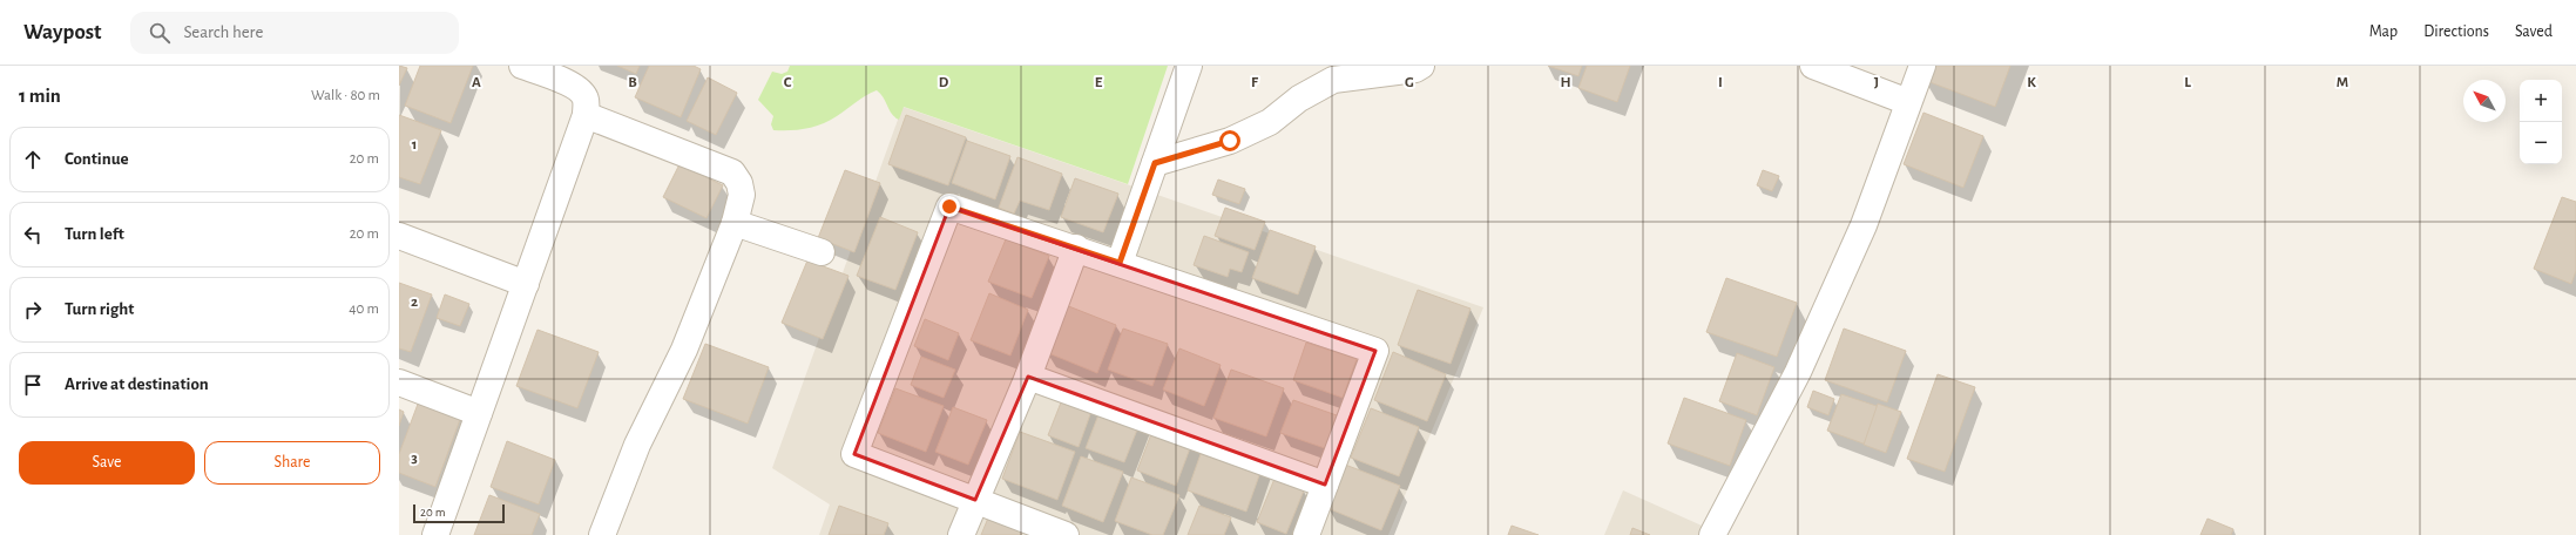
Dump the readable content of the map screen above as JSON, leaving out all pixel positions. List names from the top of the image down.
{
  "scale_bar": "20 m",
  "north": "top left",
  "page": {
    "header": "Waypost",
    "search": "Search here",
    "nav": ["Map", "Directions", "Saved"],
    "heading": ["1 min", "Walk · 80 m"],
    "map_buttons": ["+", "−"],
    "list": [
      ["Continue", "20 m"],
      ["Turn left", "20 m"],
      ["Turn right", "40 m"],
      "Arrive at destination"
    ],
    "buttons": ["Save", "Share"],
    "scale": "20 m"
  },
  "grid": {
    "columns": [
      "A",
      "B",
      "C",
      "D",
      "E",
      "F",
      "G",
      "H",
      "I",
      "J",
      "K",
      "L",
      "M"
    ],
    "rows": ["1", "2", "3"]
  }
}
